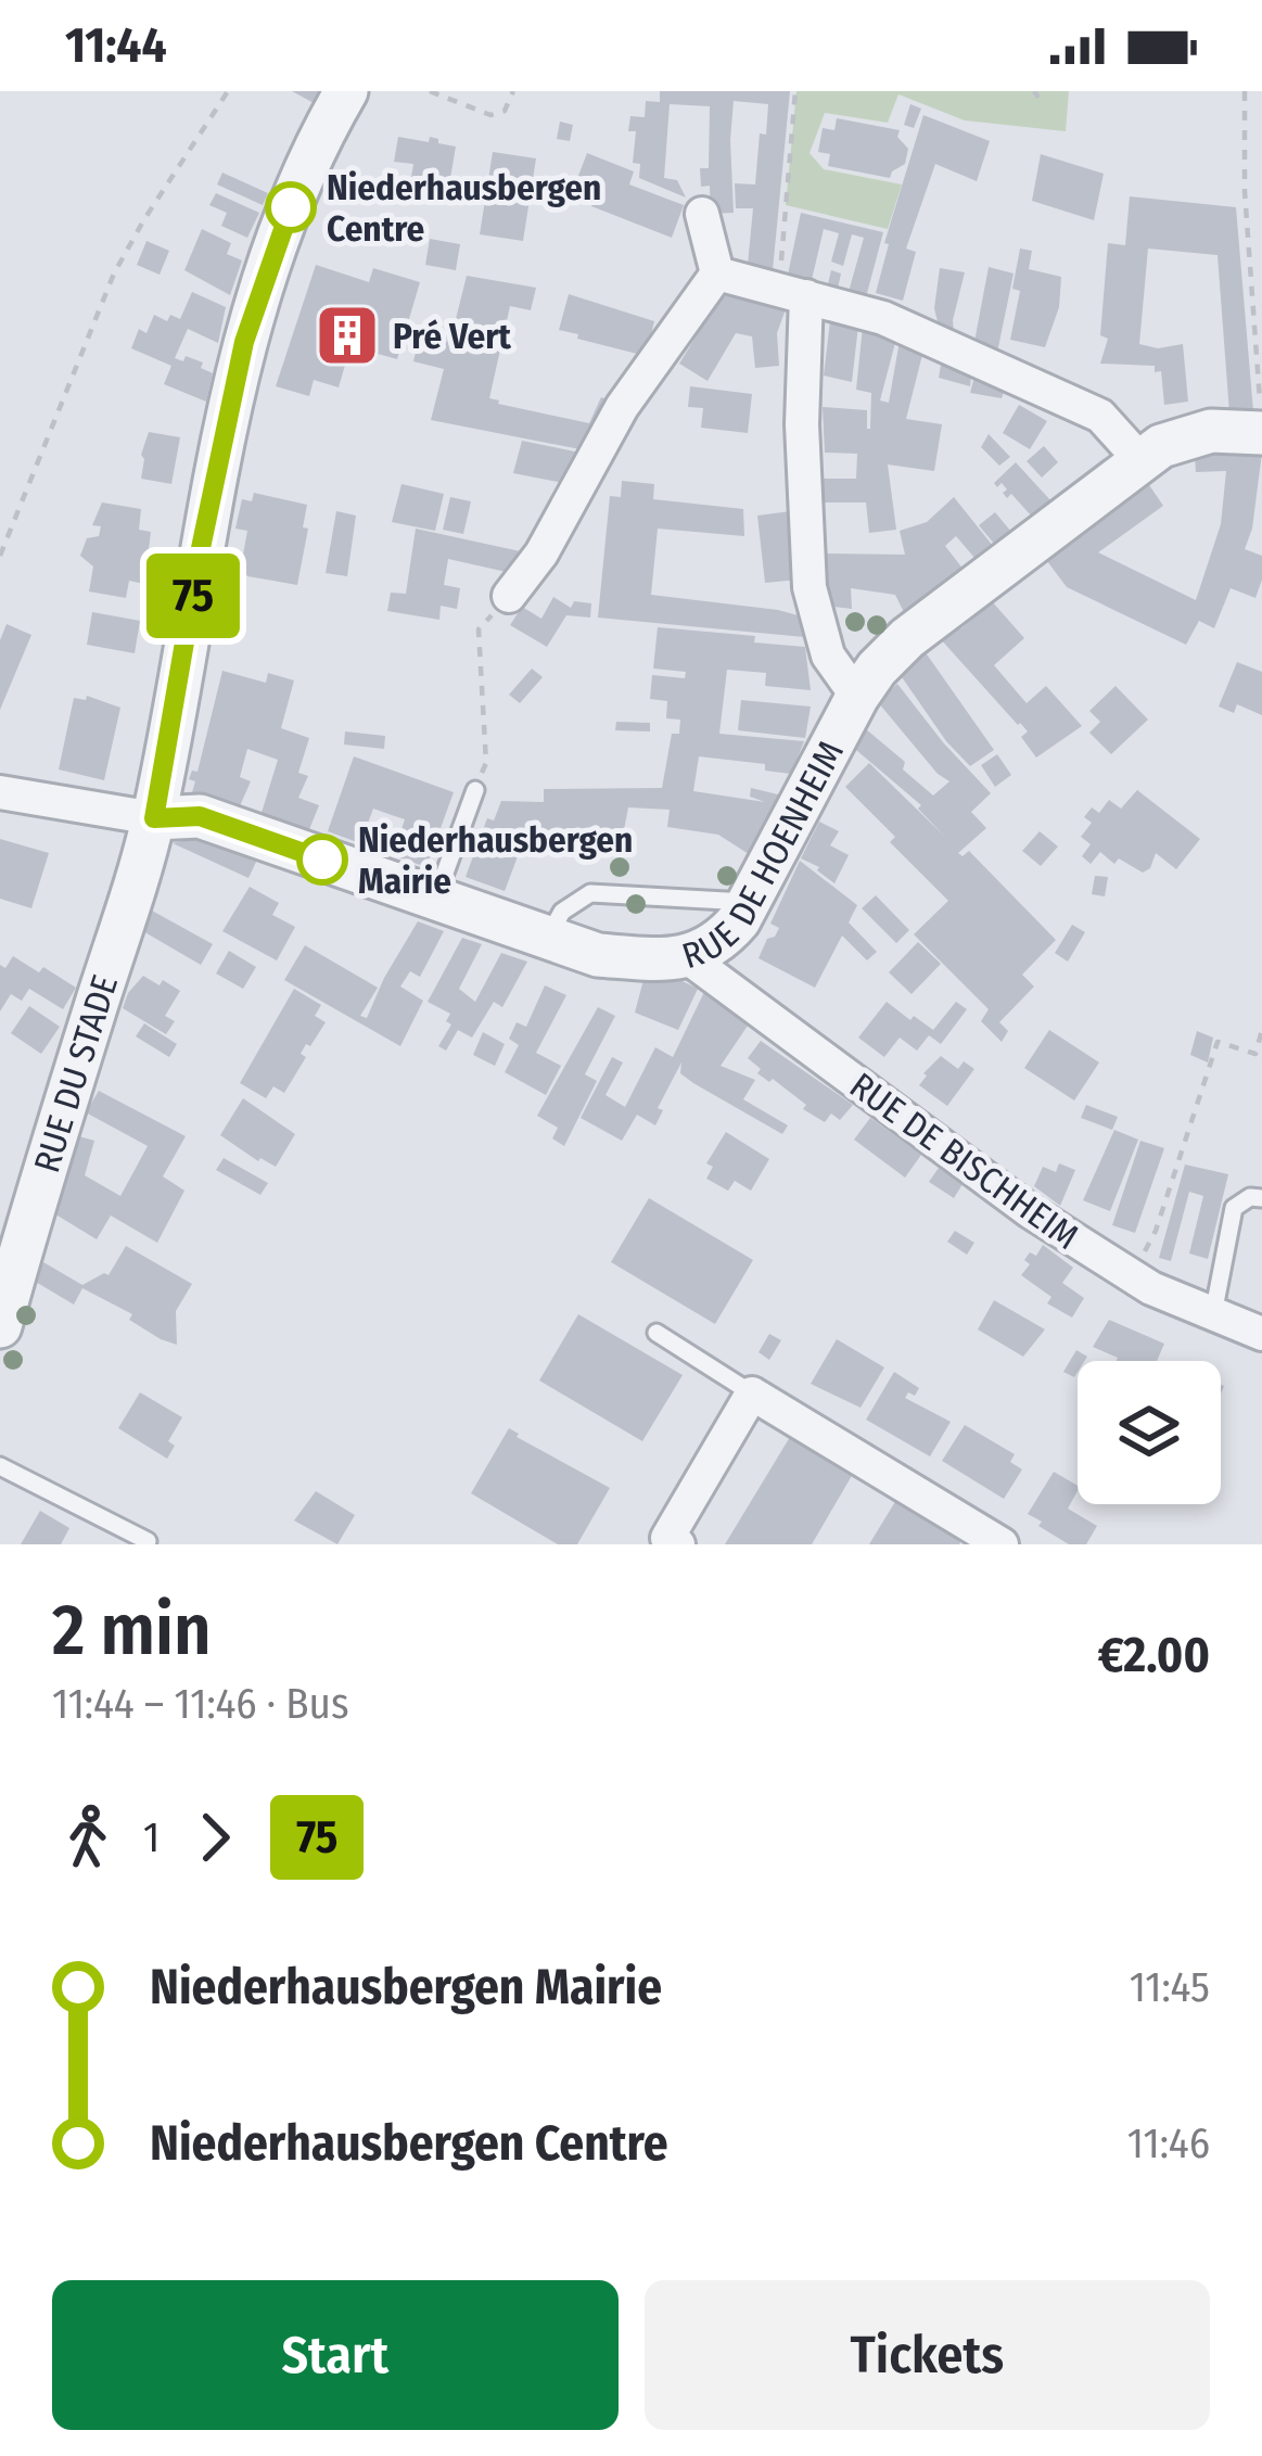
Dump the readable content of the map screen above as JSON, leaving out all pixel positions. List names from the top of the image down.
{
  "streets": {
    "street": ["RUE DE HOENHEIM", "RUE DU STADE", "RUE DE BISCHHEIM"]
  },
  "crossings": [
    ["RUE DE HOENHEIM", "RUE DU STADE"],
    ["RUE DE HOENHEIM", "RUE DE BISCHHEIM"]
  ],
  "places": {
    "other": ["Niederhausbergen Centre", "Niederhausbergen Mairie"],
    "building": ["Pré Vert"]
  },
  "lines": ["bus line 75"],
  "page": {
    "status": "11:44",
    "on_map": "75",
    "heading": ["2 min", "11:44 – 11:46 · Bus", "€2.00"],
    "legs": ["1", "75"],
    "list": [
      {
        "name": "Niederhausbergen Mairie",
        "value": "11:45"
      },
      {
        "name": "Niederhausbergen Centre",
        "value": "11:46"
      }
    ],
    "buttons": ["Start", "Tickets"]
  }
}
